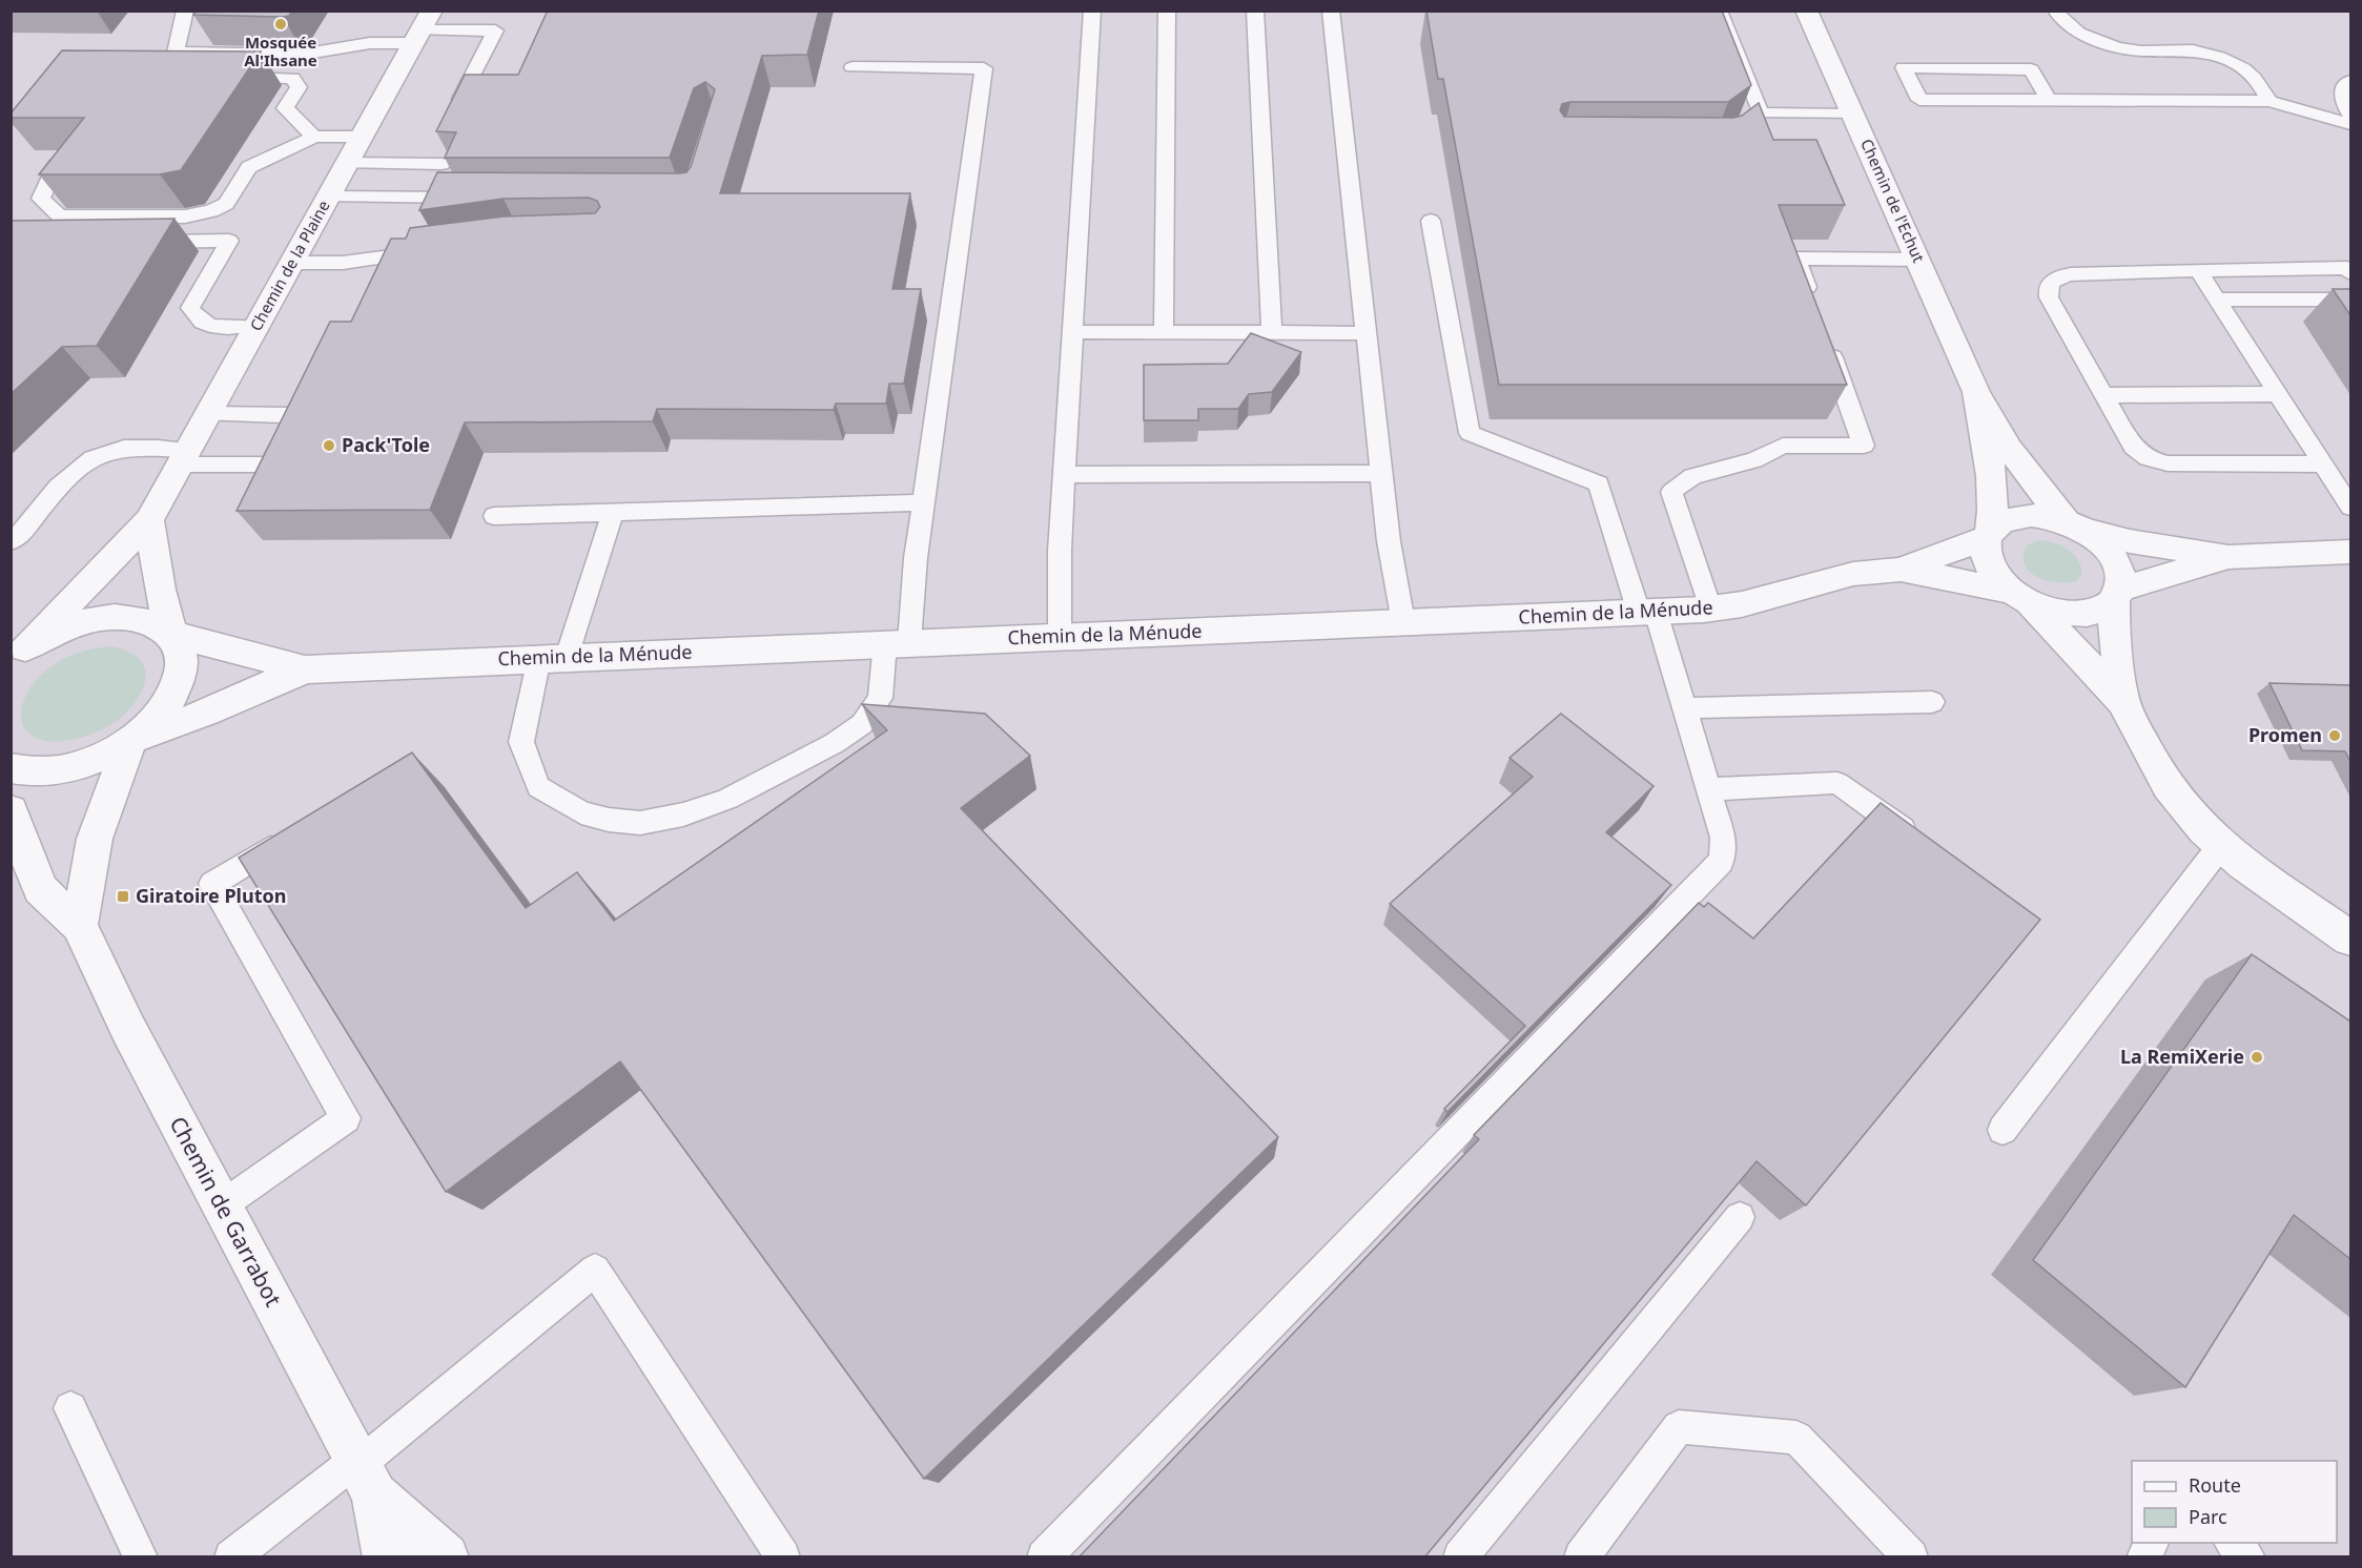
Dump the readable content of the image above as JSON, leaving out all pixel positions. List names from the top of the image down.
{
  "streets": {
    "street": [
      "Chemin de l'Echut",
      "Chemin de la Plaine",
      "Chemin de la Ménude",
      "Chemin de Garrabot"
    ]
  },
  "crossings": [
    ["Chemin de l'Echut", "Chemin de la Ménude"],
    ["Chemin de la Plaine", "Chemin de la Ménude"]
  ],
  "places": {
    "other": [
      "Mosquée Al'Ihsane",
      "Pack'Tole",
      "Promen",
      "La RemiXerie"
    ],
    "transit": ["Giratoire Pluton"]
  },
  "legend": ["Route", "Parc"]
}
